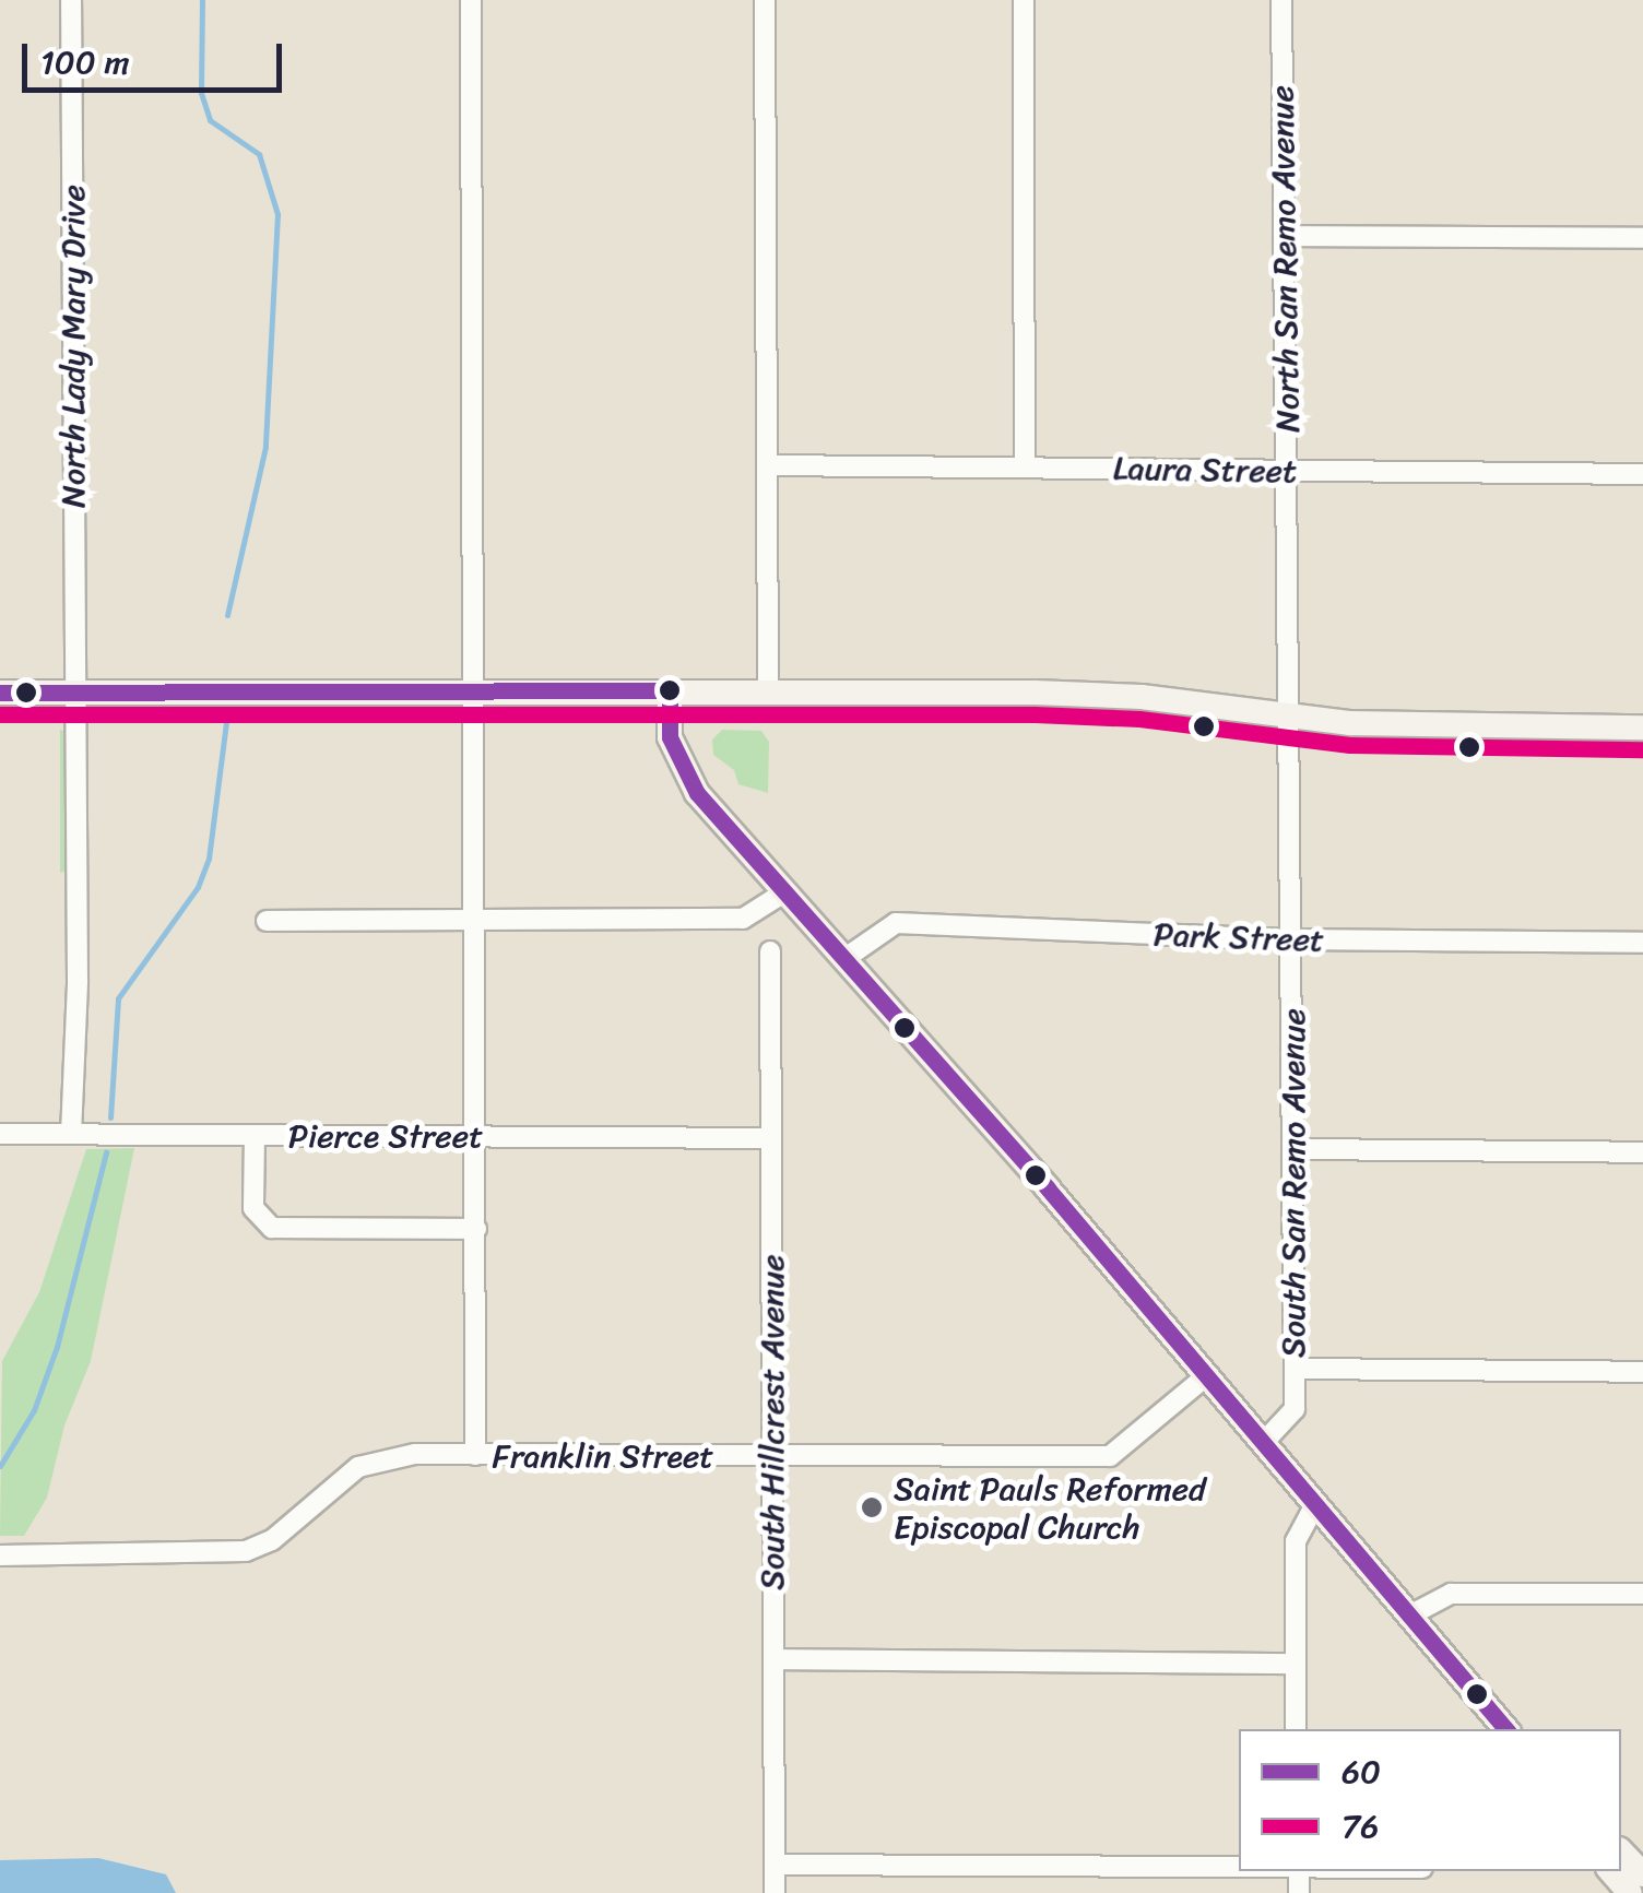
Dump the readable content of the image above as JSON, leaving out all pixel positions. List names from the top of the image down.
{
  "streets": {
    "street": [
      "North San Remo Avenue",
      "North Lady Mary Drive",
      "Laura Street",
      "Park Street",
      "Pierce Street",
      "South San Remo Avenue",
      "South Hillcrest Avenue",
      "Franklin Street"
    ]
  },
  "crossings": [
    ["North San Remo Avenue", "Laura Street"],
    ["North San Remo Avenue", "South San Remo Avenue"],
    ["North Lady Mary Drive", "Pierce Street"],
    ["Park Street", "South San Remo Avenue"],
    ["Pierce Street", "South Hillcrest Avenue"],
    ["South Hillcrest Avenue", "Franklin Street"]
  ],
  "places": ["Saint Pauls Reformed Episcopal Church"],
  "lines": ["transit line 60", "transit line 76"],
  "legend": ["60", "76"],
  "scale_bar": "100 m"
}
